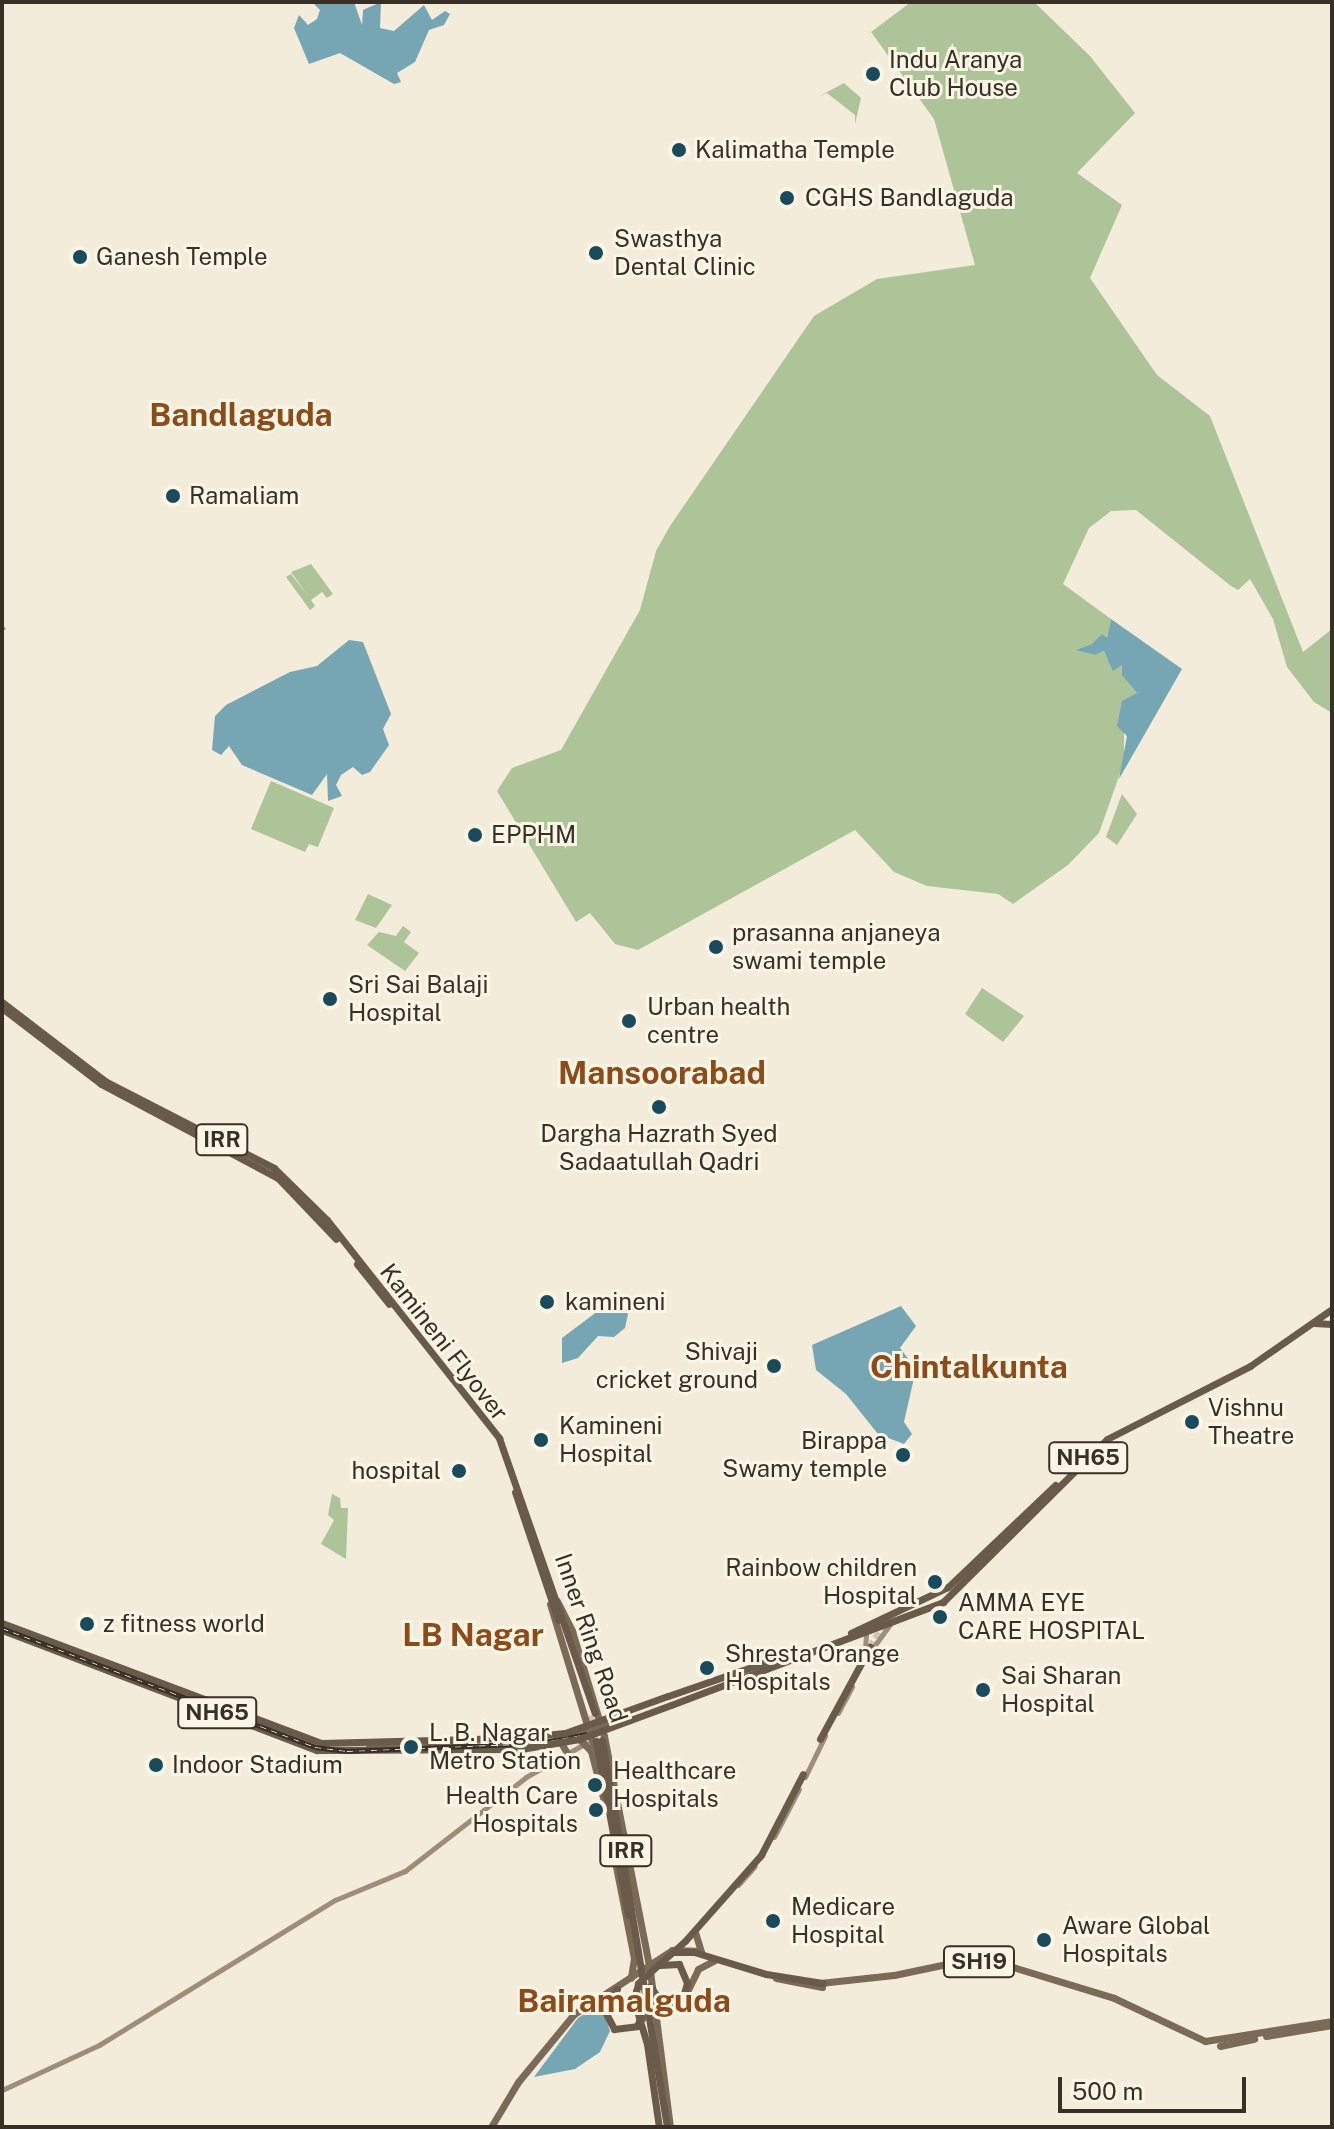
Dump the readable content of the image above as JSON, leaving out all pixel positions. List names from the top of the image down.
{
  "streets": {
    "highway": [
      "IRR",
      "Kamineni Flyover",
      "NH65",
      "Inner Ring Road"
    ],
    "main road": ["SH19"]
  },
  "crossings": [
    ["IRR", "Kamineni Flyover"],
    ["IRR", "Inner Ring Road"],
    ["Kamineni Flyover", "Inner Ring Road"],
    ["NH65", "Inner Ring Road"]
  ],
  "districts": [
    "Bandlaguda",
    "Mansoorabad",
    "Chintalkunta",
    "LB Nagar",
    "Bairamalguda"
  ],
  "places": [
    "Indu Aranya Club House",
    "Kalimatha Temple",
    "CGHS Bandlaguda",
    "Swasthya Dental Clinic",
    "Ganesh Temple",
    "Ramaliam",
    "EPPHM",
    "prasanna anjaneya swami temple",
    "Sri Sai Balaji Hospital",
    "Urban health centre",
    "Dargha Hazrath Syed Sadaatullah Qadri",
    "kamineni",
    "Shivaji cricket ground",
    "Vishnu Theatre",
    "Kamineni Hospital",
    "Birappa Swamy temple",
    "hospital",
    "Rainbow children Hospital",
    "AMMA EYE CARE HOSPITAL",
    "z fitness world",
    "Shresta Orange Hospitals",
    "Sai Sharan Hospital",
    "L. B. Nagar Metro Station",
    "Indoor Stadium",
    "Healthcare Hospitals",
    "Health Care Hospitals",
    "Medicare Hospital",
    "Aware Global Hospitals"
  ],
  "scale_bar": "500 m"
}
